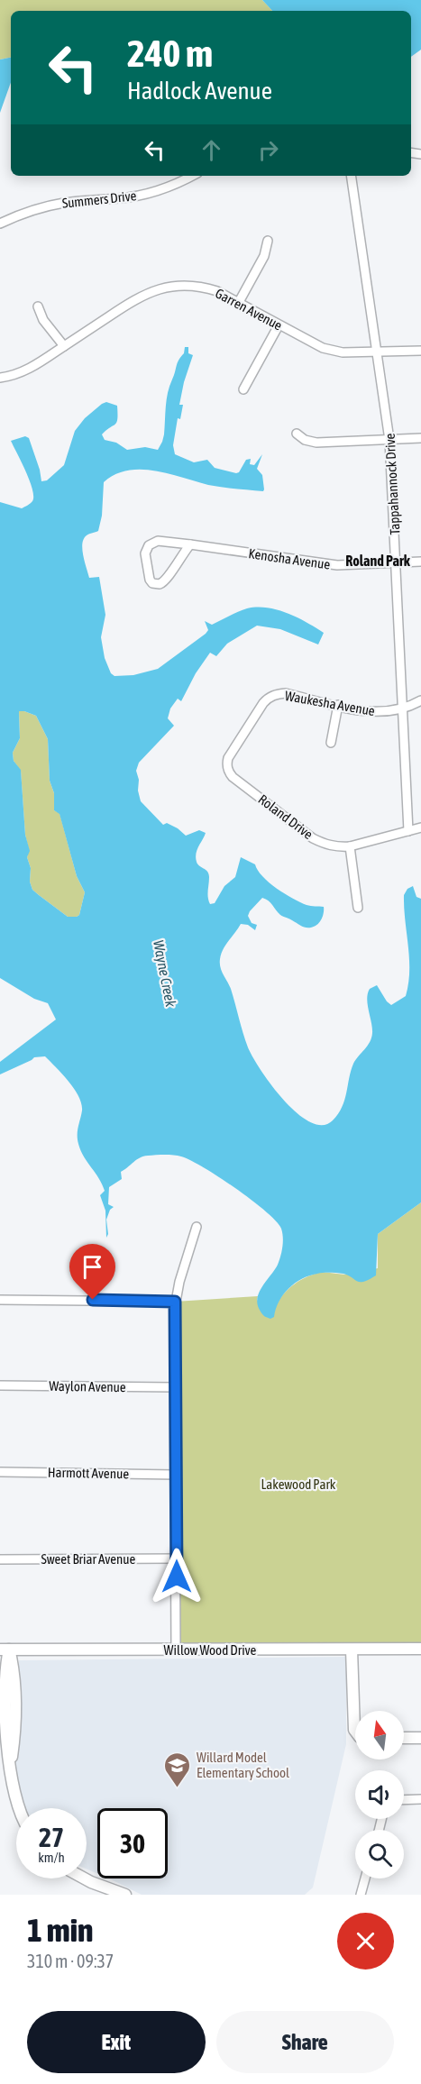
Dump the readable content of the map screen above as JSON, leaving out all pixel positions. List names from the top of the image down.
{
  "streets": {
    "street": [
      "Summers Drive",
      "Garren Avenue",
      "Tappahannock Drive",
      "Kenosha Avenue",
      "Waukesha Avenue",
      "Roland Drive",
      "Waylon Avenue",
      "Harmott Avenue",
      "Sweet Briar Avenue",
      "Willow Wood Drive"
    ]
  },
  "crossings": [
    ["Garren Avenue", "Tappahannock Drive"],
    ["Tappahannock Drive", "Kenosha Avenue"],
    ["Tappahannock Drive", "Waukesha Avenue"],
    ["Tappahannock Drive", "Roland Drive"],
    ["Waukesha Avenue", "Roland Drive"]
  ],
  "districts": ["Roland Park"],
  "water": ["Wayne Creek"],
  "parks": ["Lakewood Park"],
  "places": {
    "school or university": ["Willard Model Elementary School"]
  },
  "north": "top",
  "page": {
    "turn": ["240 m", "Hadlock Avenue"],
    "speed": "27 km/h",
    "limit": "30",
    "heading": ["1 min", "310 m · 09:37"],
    "buttons": ["Exit", "Share"]
  }
}
